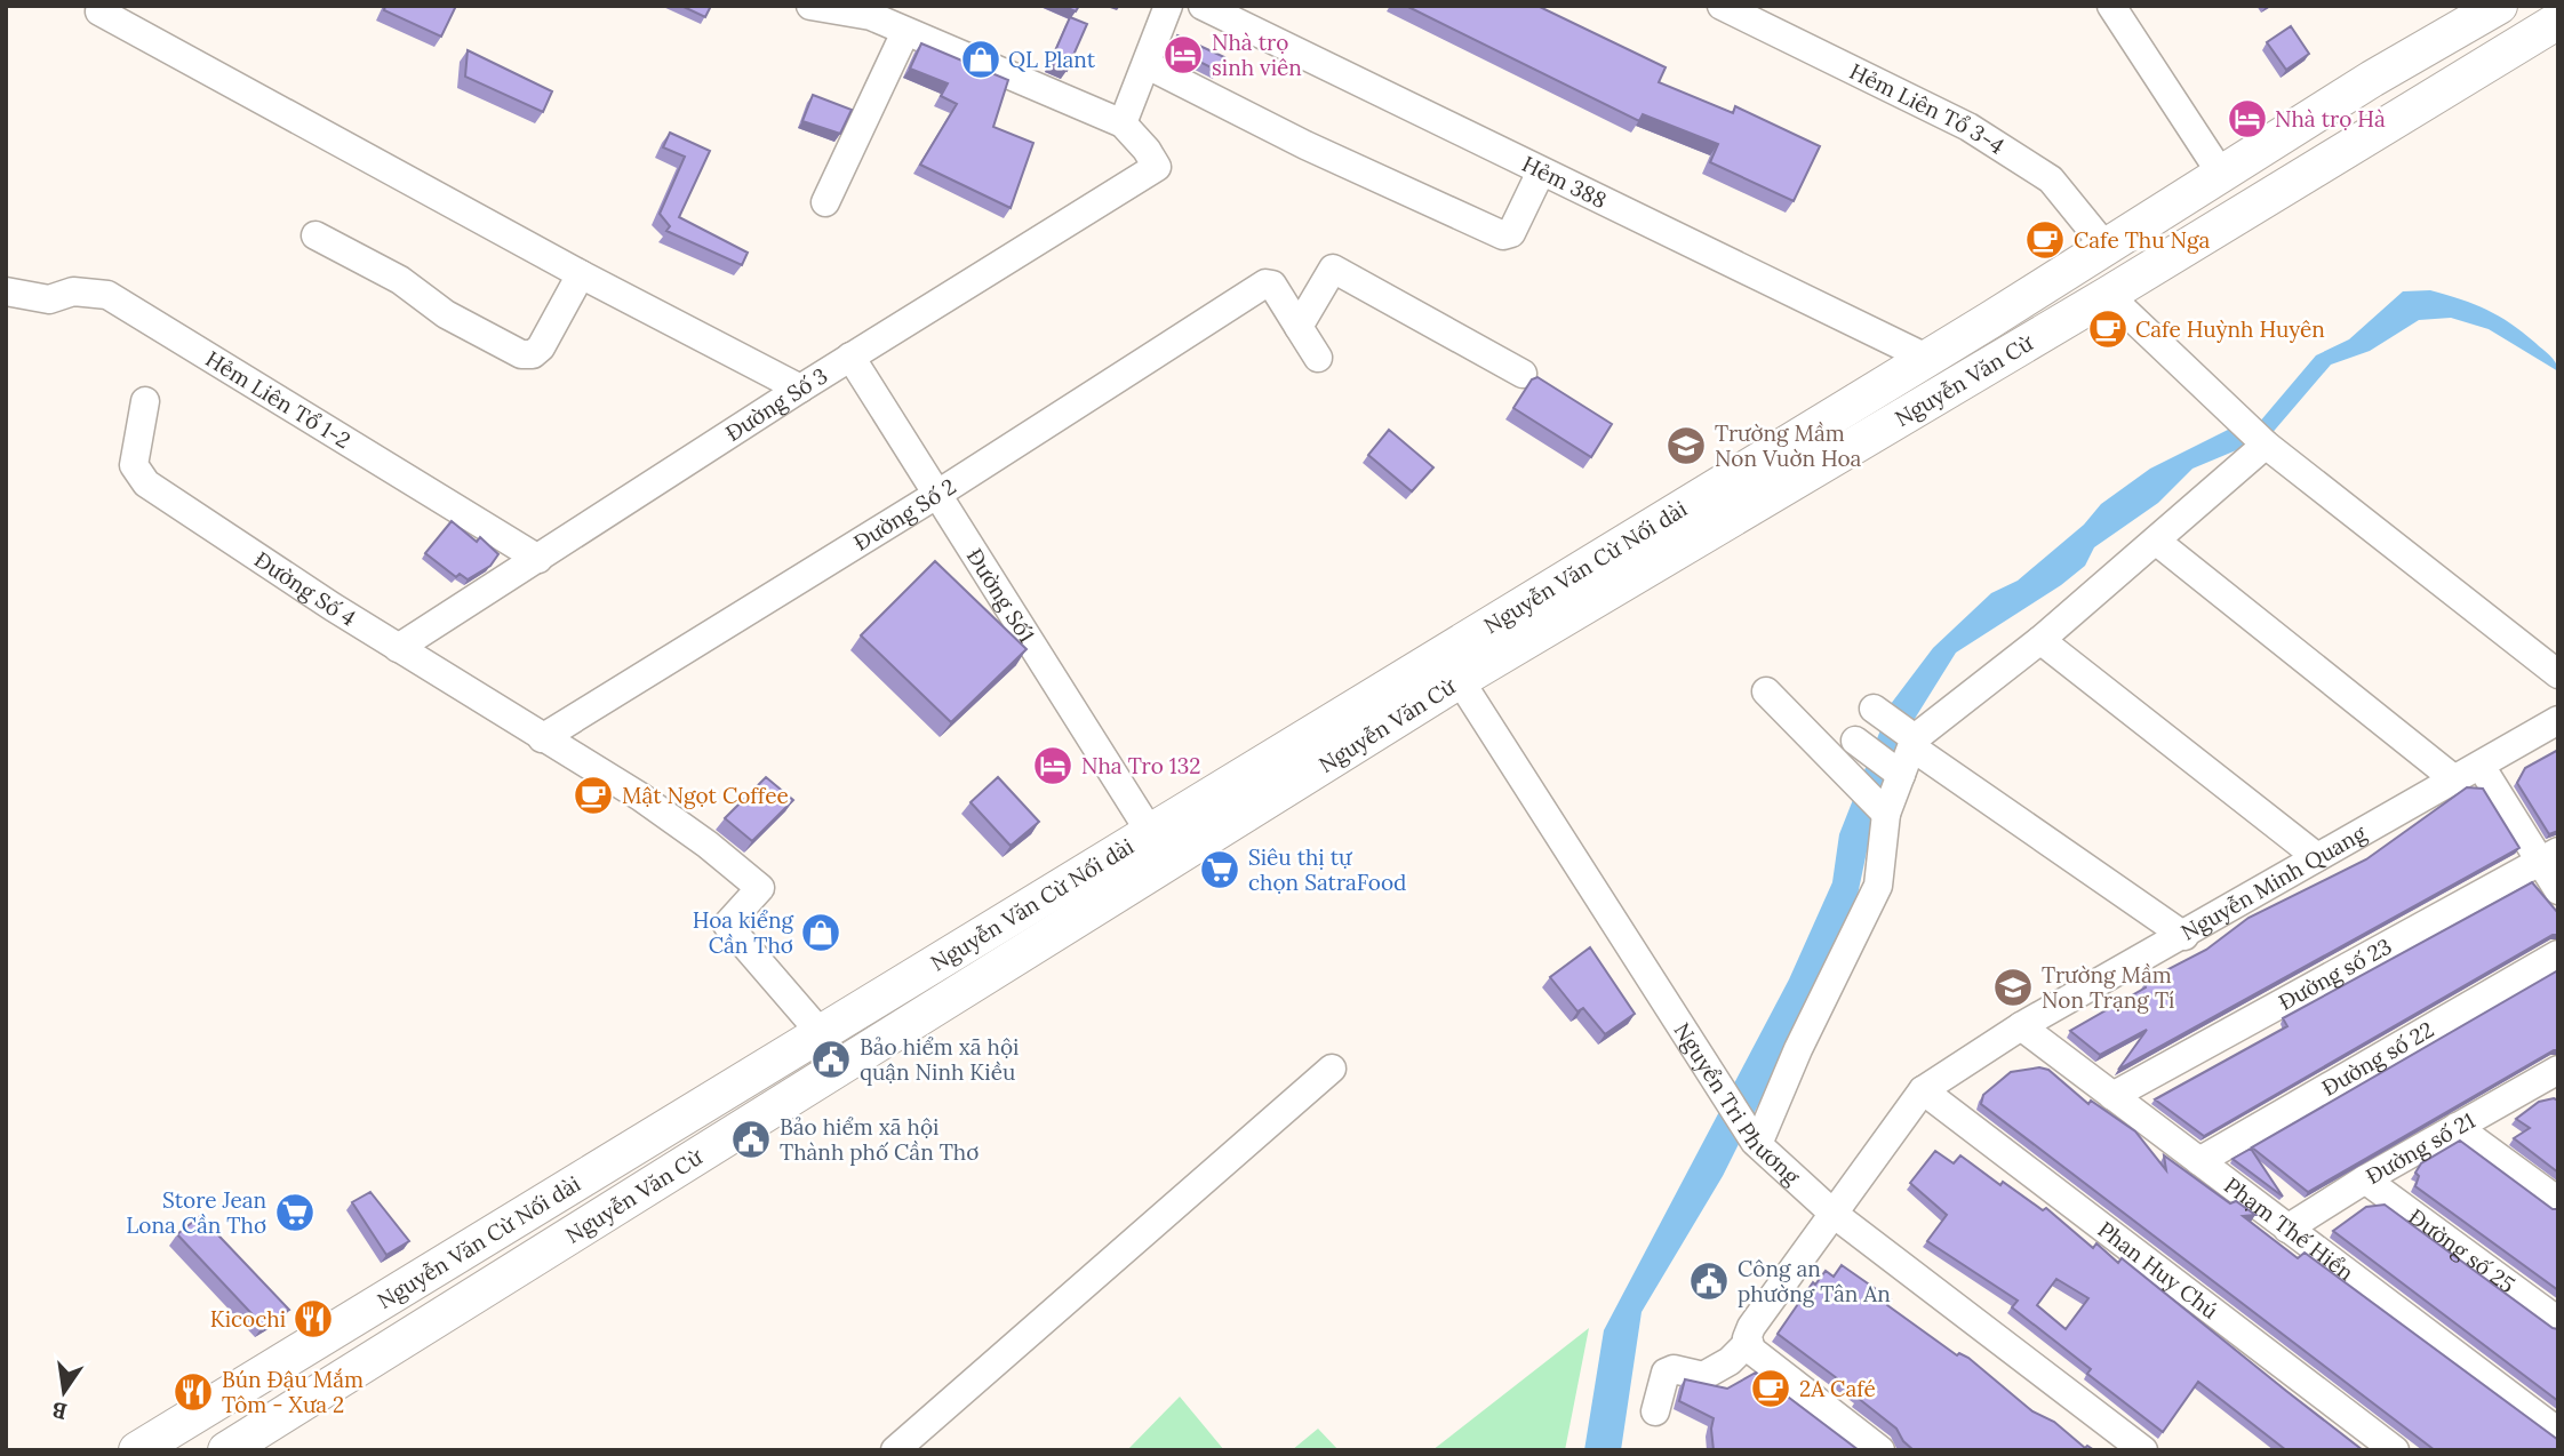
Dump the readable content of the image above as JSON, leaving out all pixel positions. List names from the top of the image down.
{
  "streets": {
    "main road": ["Nguyễn Văn Cừ", "Nguyễn Văn Cừ Nối dài"],
    "street": [
      "Hẻm Liên Tổ 3-4",
      "Hẻm 388",
      "Hẻm Liên Tổ 1-2",
      "Đường Số 3",
      "Đường Số 2",
      "Đường Số 4",
      "Đường Số1",
      "Nguyễn Minh Quang",
      "Đường số 23",
      "Đường số 22",
      "Nguyển Tri Phương",
      "Đường số 21",
      "Phạm Thế Hiển",
      "Đường số 25",
      "Phan Huy Chú"
    ]
  },
  "crossings": [
    ["Hẻm Liên Tổ 3-4", "Nguyễn Văn Cừ"],
    ["Hẻm 388", "Nguyễn Văn Cừ"],
    ["Hẻm 388", "Nguyễn Văn Cừ Nối dài"],
    ["Nguyễn Văn Cừ", "Nguyễn Văn Cừ Nối dài"],
    ["Nguyễn Văn Cừ", "Nguyển Tri Phương"],
    ["Hẻm Liên Tổ 1-2", "Đường Số 3"],
    ["Đường Số 3", "Đường Số 4"],
    ["Đường Số 3", "Đường Số1"],
    ["Đường Số 2", "Đường Số 4"],
    ["Đường Số 2", "Đường Số1"],
    ["Nguyễn Văn Cừ Nối dài", "Đường Số1"],
    ["Nguyễn Văn Cừ Nối dài", "Nguyển Tri Phương"],
    ["Nguyễn Minh Quang", "Nguyển Tri Phương"],
    ["Nguyễn Minh Quang", "Phạm Thế Hiển"],
    ["Nguyễn Minh Quang", "Phan Huy Chú"],
    ["Đường số 23", "Phạm Thế Hiển"],
    ["Đường số 22", "Phạm Thế Hiển"],
    ["Đường số 21", "Phạm Thế Hiển"],
    ["Đường số 21", "Đường số 25"]
  ],
  "places": {
    "hotel": ["Nhà trọ sinh viên", "Nhà trọ Hà", "Nha Tro 132"],
    "shop": ["QL Plant", "Hoa kiểng Cần Thơ"],
    "cafe": [
      "Cafe Thu Nga",
      "Cafe Huỳnh Huyên",
      "Mật Ngọt Coffee",
      "2A Café"
    ],
    "school or university": ["Trường Mầm Non Vuờn Hoa", "Trường Mầm Non Trạng Tí"],
    "supermarket": ["Siêu thị tự chọn SatraFood", "Store Jean Lona Cần Thơ"],
    "public building": ["Bảo hiểm xã hội quận Ninh Kiều", "Bảo hiểm xã hội Thành phố Cần Thơ", "Công an phường Tân An"],
    "restaurant": ["Kicochi", "Bún Đậu Mắm Tôm - Xưa 2"]
  },
  "north": "bottom"
}
